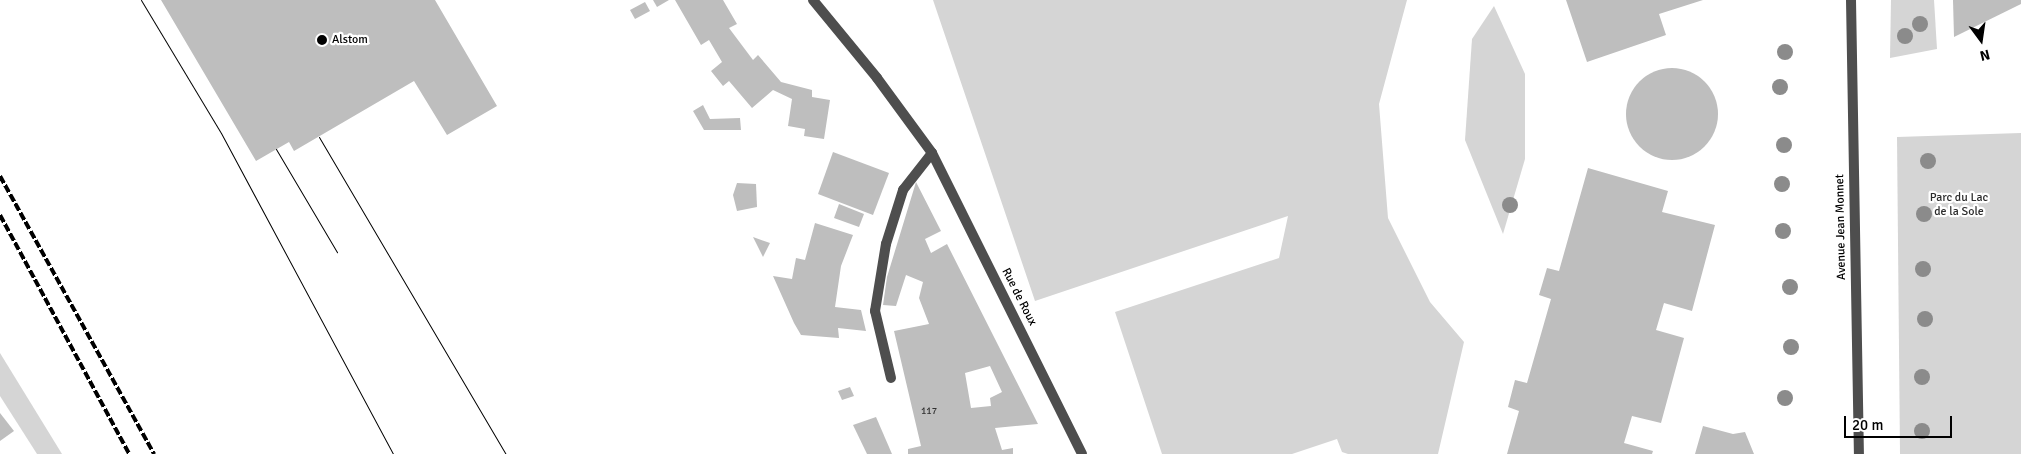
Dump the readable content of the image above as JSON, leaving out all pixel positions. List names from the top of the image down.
{
  "streets": {
    "street": ["Avenue Jean Monnet", "Rue de Roux"]
  },
  "parks": ["Parc du Lac de la Sole"],
  "places": ["Alstom"],
  "house_numbers": ["117"],
  "scale_bar": "20 m",
  "north": "bottom"
}
